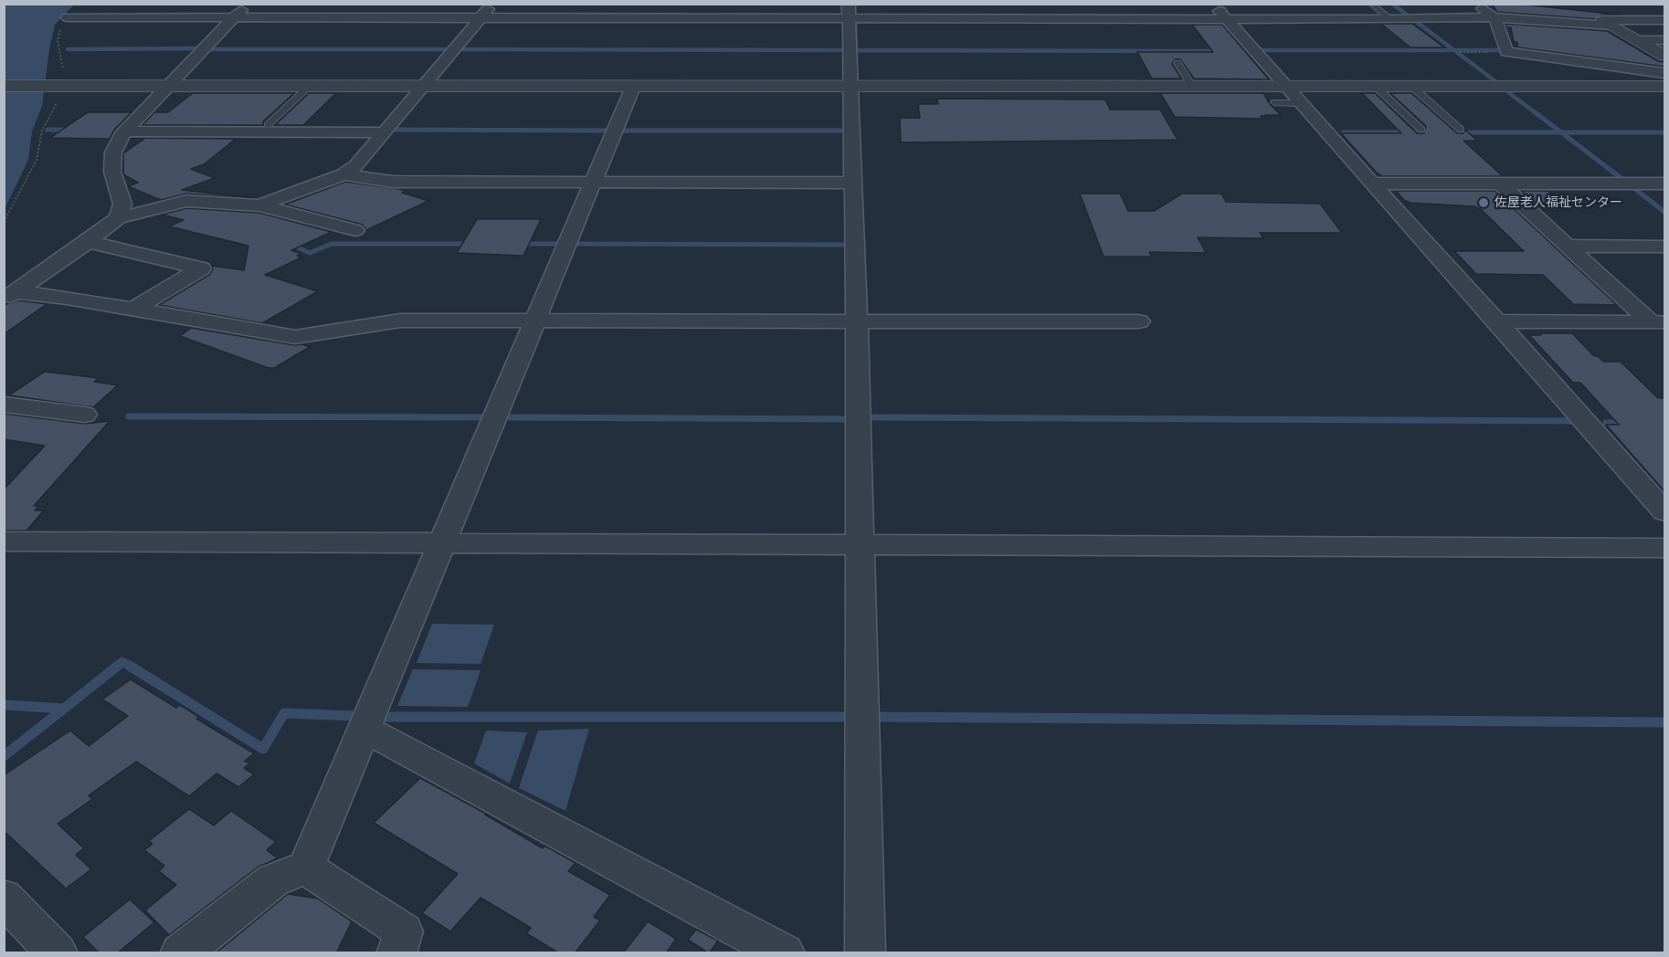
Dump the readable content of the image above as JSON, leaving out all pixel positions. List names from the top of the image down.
{
  "places": ["佐屋老人福祉センター"]
}
